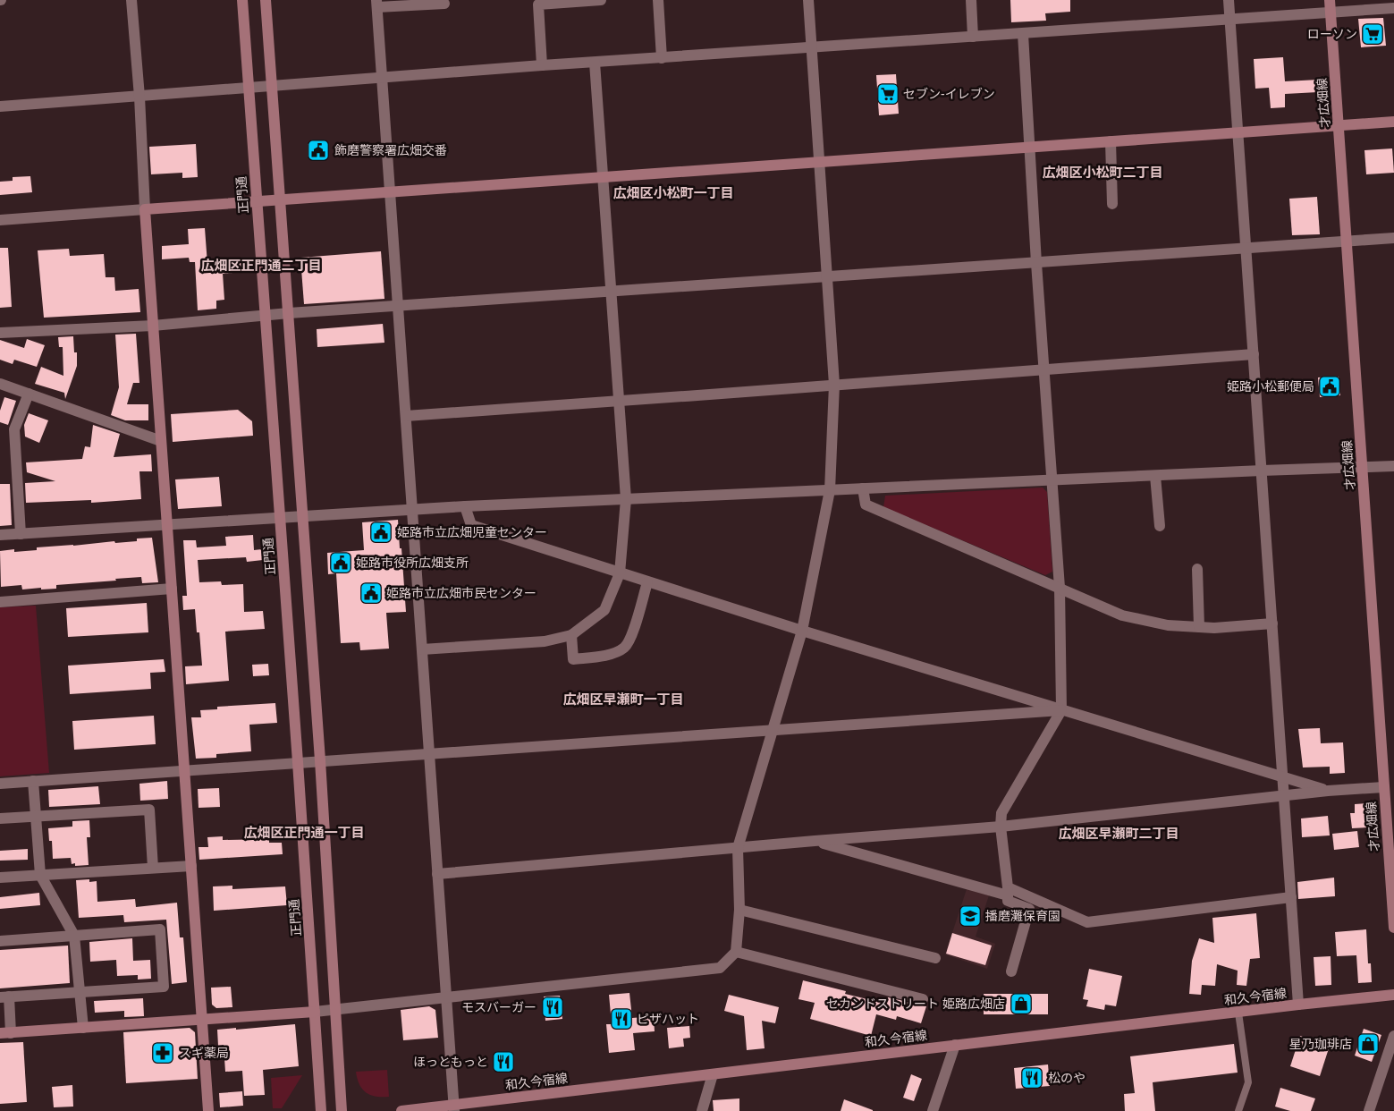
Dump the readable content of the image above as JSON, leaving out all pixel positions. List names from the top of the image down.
{
  "streets": {
    "street": ["才広畑線", "正門通", "和久今宿線"]
  },
  "districts": [
    "広畑区小松町二丁目",
    "広畑区小松町一丁目",
    "広畑区正門通二丁目",
    "広畑区早瀬町一丁目",
    "広畑区正門通一丁目",
    "広畑区早瀬町二丁目"
  ],
  "places": {
    "supermarket": ["ローソン", "セブン-イレブン"],
    "public building": [
      "飾磨警察署広畑交番",
      "姫路小松郵便局",
      "姫路市立広畑児童センター",
      "姫路市役所広畑支所",
      "姫路市立広畑市民センター"
    ],
    "school or university": ["播磨灘保育園"],
    "shop": ["セカンドストリート 姫路広畑店", "星乃珈琲店"],
    "restaurant": [
      "モスバーガー",
      "ピザハット",
      "ほっともっと",
      "松のや"
    ],
    "pharmacy": ["スギ薬局"]
  }
}
